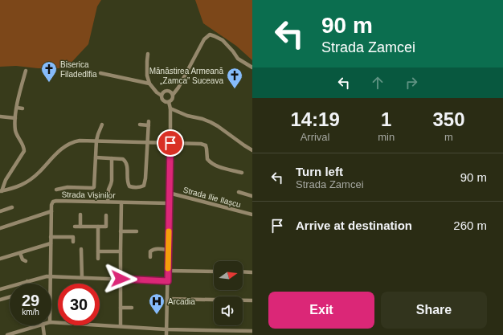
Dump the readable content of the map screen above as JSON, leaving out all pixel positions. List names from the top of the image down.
{
  "streets": {
    "street": ["Strada Vișinilor", "Strada Ilie Ilașcu"]
  },
  "places": {
    "church": ["Biserica Filadedlfia", "Mănăstirea Armeană „Zamca” Suceava"],
    "hospital": ["Arcadia"]
  },
  "north": "right",
  "page": {
    "turn": ["90 m", "Strada Zamcei"],
    "eta": [
      "14:19",
      "Arrival",
      "1",
      "min",
      "350",
      "m"
    ],
    "list": [
      {
        "name": "Turn left",
        "note": "Strada Zamcei",
        "value": "90 m"
      },
      {
        "name": "Arrive at destination",
        "value": "260 m"
      }
    ],
    "speed": "29 km/h",
    "limit": "30",
    "buttons": ["Exit", "Share"]
  }
}
